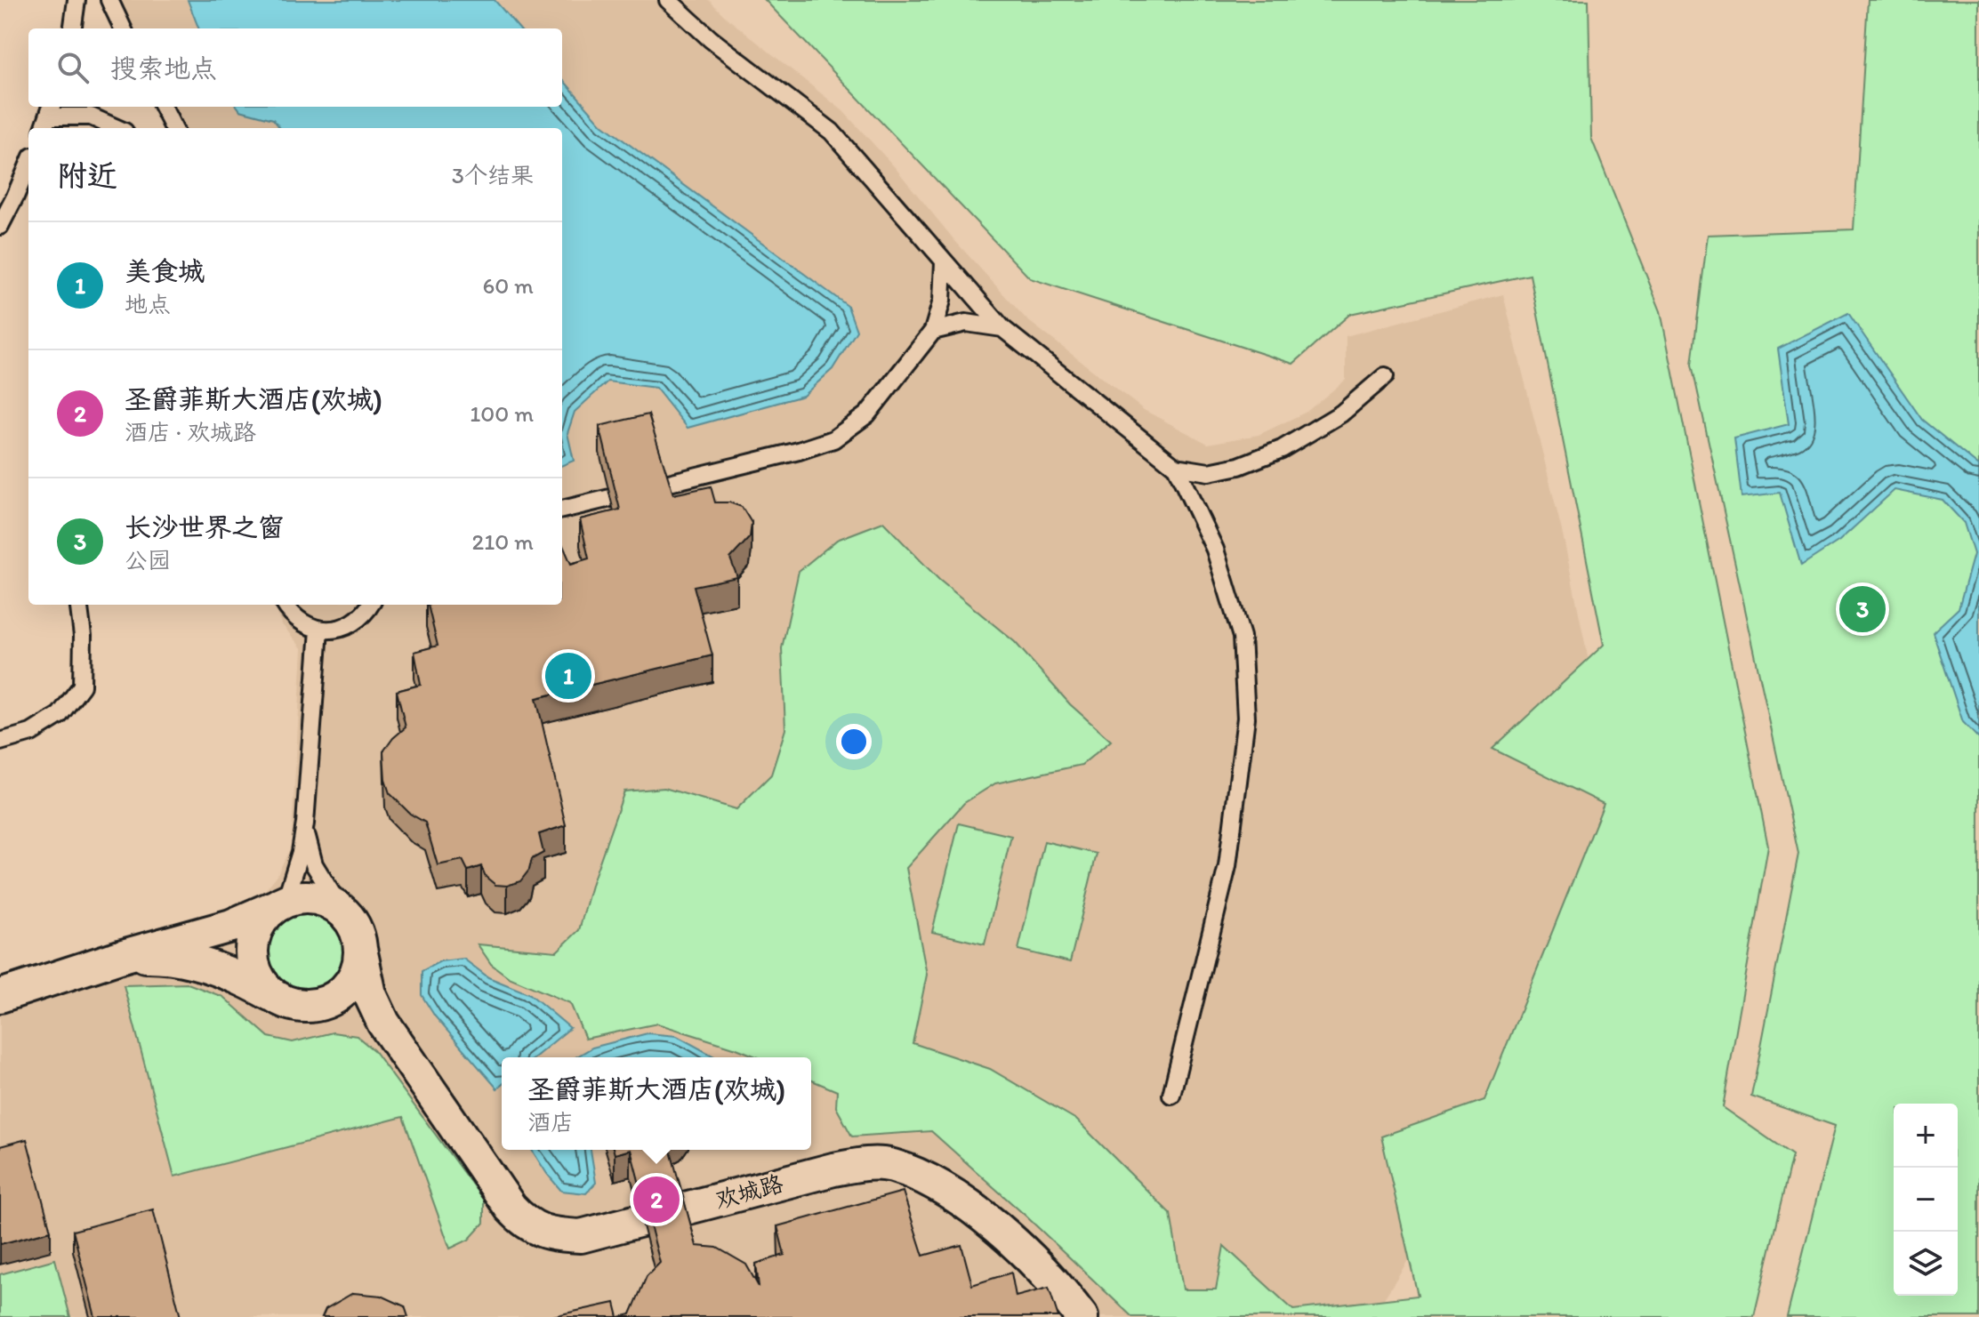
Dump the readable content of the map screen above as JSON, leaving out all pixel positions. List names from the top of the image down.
{
  "streets": {
    "street": ["欢城路"]
  },
  "page": {
    "search": "搜索地点",
    "heading": ["附近", "3个结果"],
    "list": [
      {
        "mark": "1",
        "name": "美食城",
        "note": "地点",
        "value": "60 m"
      },
      {
        "mark": "2",
        "name": "圣爵菲斯大酒店(欢城)",
        "note": "酒店 · 欢城路",
        "value": "100 m"
      },
      {
        "mark": "3",
        "name": "长沙世界之窗",
        "note": "公园",
        "value": "210 m"
      }
    ],
    "pins": ["3", "1", "2"],
    "popup": ["圣爵菲斯大酒店(欢城)", "酒店"],
    "map_buttons": ["+", "−"]
  }
}
